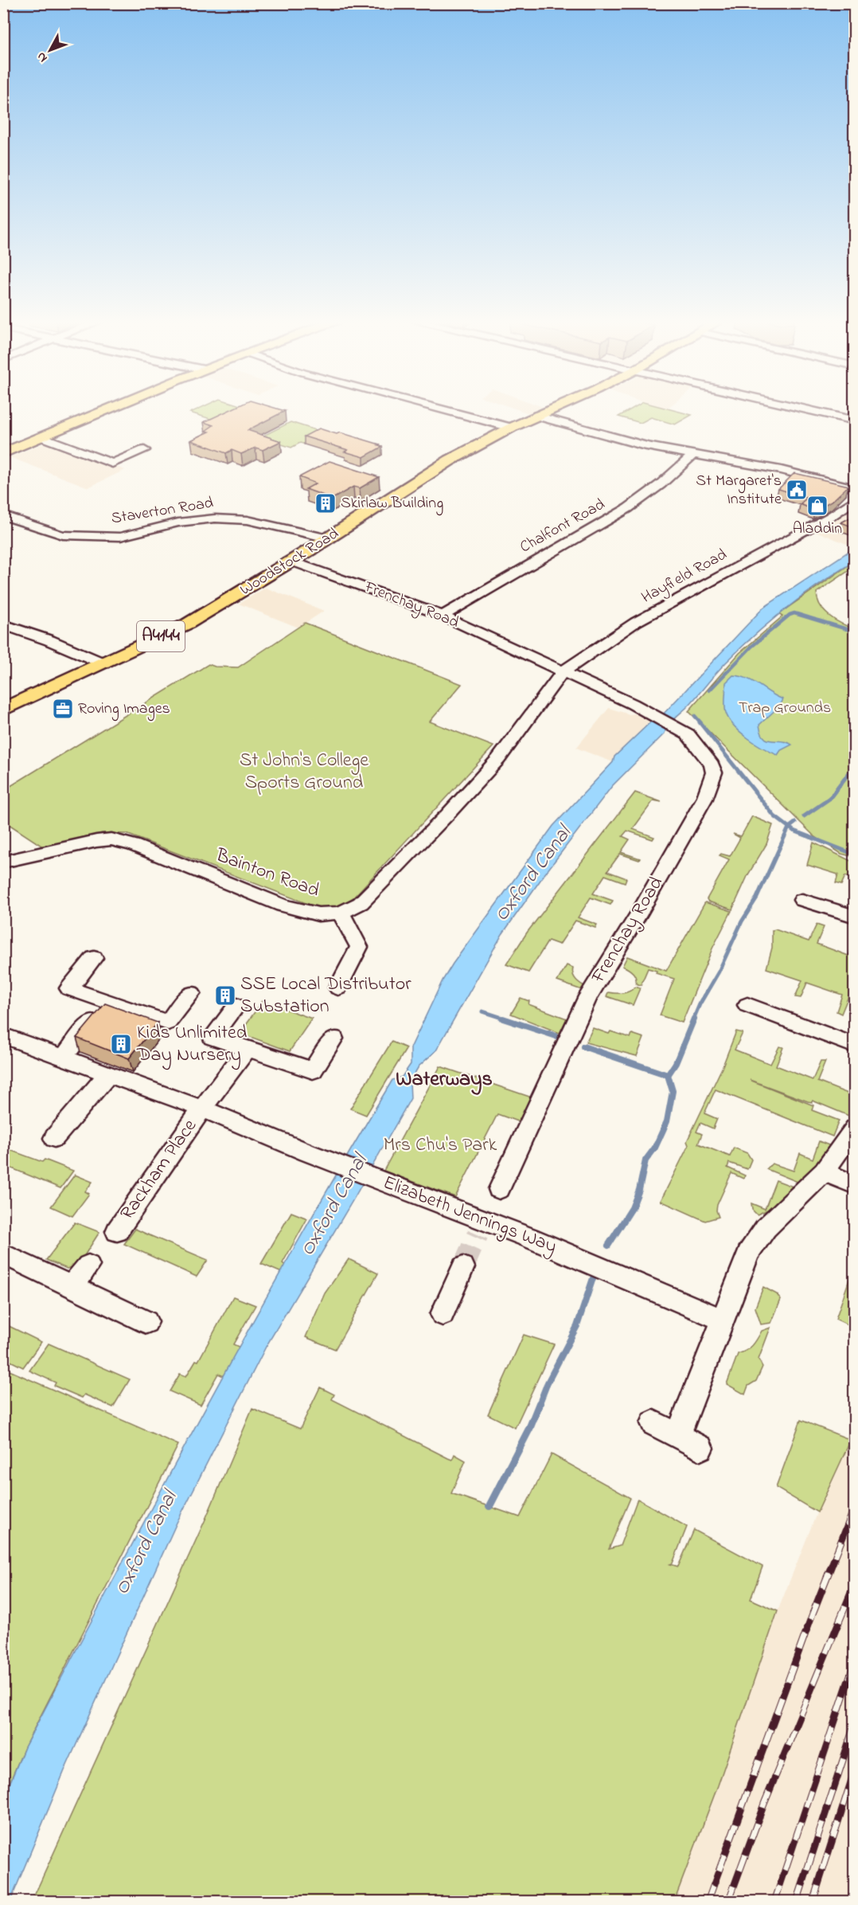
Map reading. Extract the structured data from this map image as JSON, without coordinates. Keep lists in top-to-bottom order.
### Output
{
  "streets": {
    "main road": ["Woodstock Road", "A4144"],
    "street": [
      "Staverton Road",
      "Chalfont Road",
      "Hayfield Road",
      "Frenchay Road",
      "Bainton Road",
      "Rackham Place",
      "Elizabeth Jennings Way"
    ]
  },
  "crossings": [
    ["Staverton Road", "Woodstock Road"],
    ["Chalfont Road", "Frenchay Road"],
    ["Woodstock Road", "Frenchay Road"],
    ["Hayfield Road", "Frenchay Road"],
    ["Hayfield Road", "Bainton Road"],
    ["Frenchay Road", "Bainton Road"],
    ["Rackham Place", "Elizabeth Jennings Way"]
  ],
  "districts": ["Waterways"],
  "water": ["Oxford Canal"],
  "parks": ["Trap Grounds", "St John's College Sports Ground", "Mrs Chu's Park"],
  "places": {
    "public building": ["St Margaret's Institute"],
    "building": ["Skirlaw Building", "SSE Local Distributor Substation", "Kids Unlimited Day Nursery"],
    "shop": ["Aladdin"],
    "office": ["Roving Images"]
  },
  "north": "bottom left"
}
